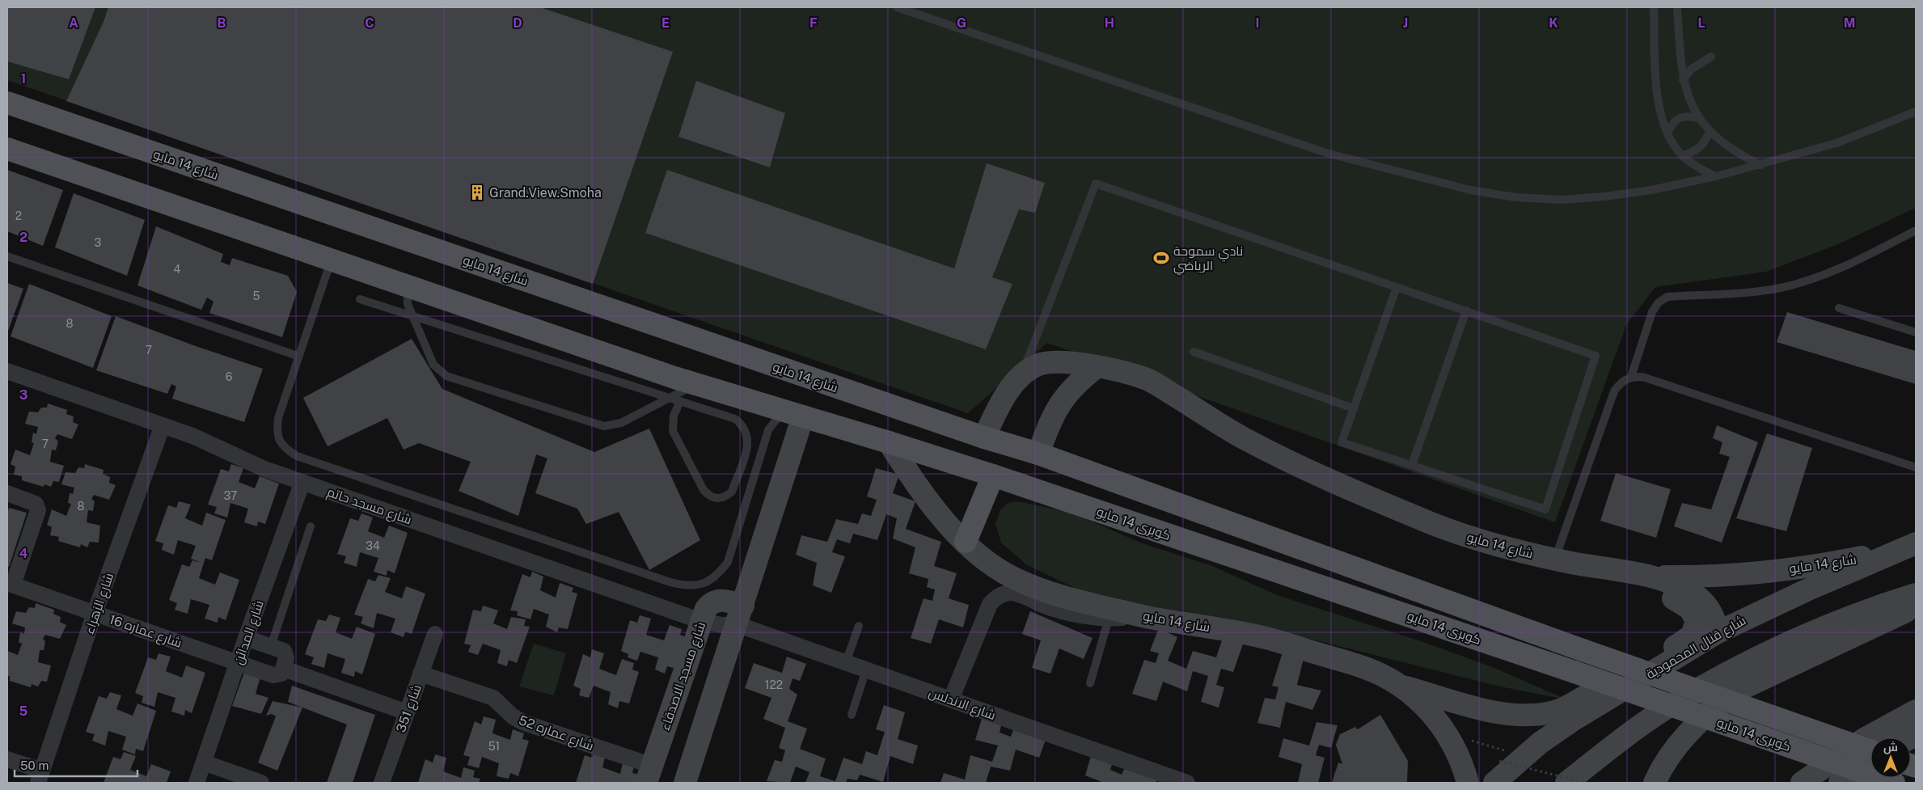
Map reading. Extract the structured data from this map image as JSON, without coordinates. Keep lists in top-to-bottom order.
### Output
{
  "streets": {
    "main road": [
      "شارع 14 مايو",
      "كوبرى 14 مايو",
      "شارع قنال المحمودية",
      "شارع مسجد الاصدقاء"
    ],
    "street": [
      "شارع مسجد حاتم",
      "شارع الزهراء",
      "شارع عماره 16",
      "شارع المدائن",
      "شارع الاندلس",
      "شارع 351",
      "شارع عماره 52"
    ]
  },
  "crossings": [
    ["شارع 14 مايو", "كوبرى 14 مايو"],
    ["شارع 14 مايو", "شارع قنال المحمودية"],
    ["شارع مسجد حاتم", "شارع الزهراء"],
    ["شارع مسجد حاتم", "شارع المدائن"],
    ["شارع مسجد حاتم", "شارع مسجد الاصدقاء"],
    ["شارع الزهراء", "شارع عماره 16"],
    ["شارع عماره 16", "شارع المدائن"],
    ["شارع مسجد الاصدقاء", "شارع الاندلس"],
    ["شارع مسجد الاصدقاء", "شارع عماره 52"],
    ["شارع 351", "شارع عماره 52"]
  ],
  "places": {
    "building": ["Grand.View.Smoha"],
    "sports": ["نادي سموحة الرياضي"]
  },
  "house_numbers": [
    "2",
    "3",
    "4",
    "5",
    "8",
    "7",
    "6",
    "7",
    "37",
    "8",
    "34",
    "122",
    "51"
  ],
  "scale_bar": "50 m",
  "north": "top",
  "grid": {
    "columns": [
      "A",
      "B",
      "C",
      "D",
      "E",
      "F",
      "G",
      "H",
      "I",
      "J",
      "K",
      "L",
      "M"
    ],
    "rows": [
      "1",
      "2",
      "3",
      "4",
      "5"
    ]
  }
}
